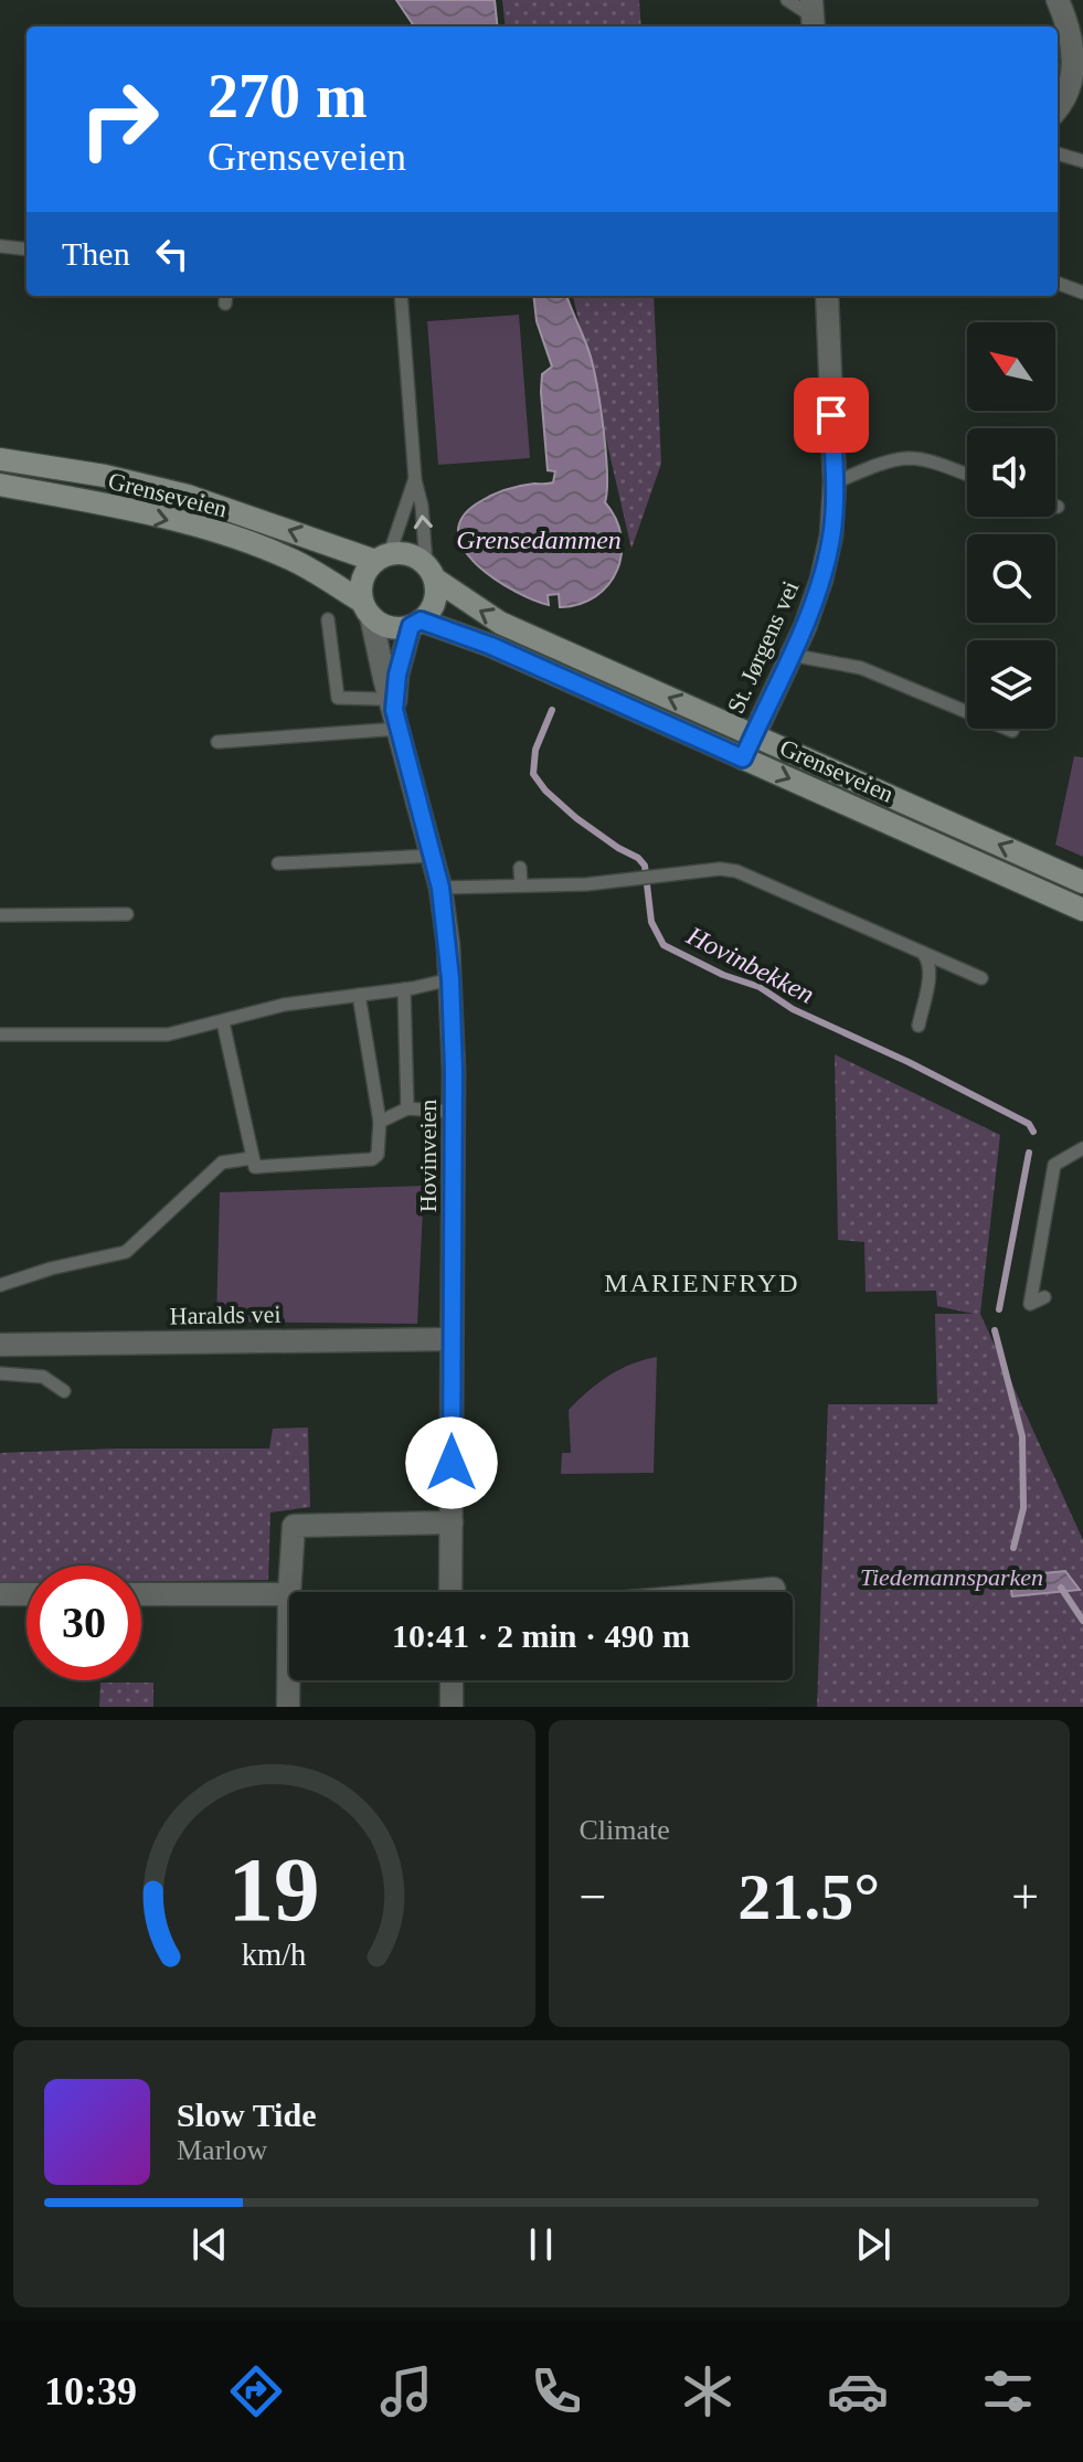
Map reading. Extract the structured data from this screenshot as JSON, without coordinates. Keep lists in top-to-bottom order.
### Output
{
  "streets": {
    "main road": ["Grenseveien"],
    "street": ["St. Jørgens vei", "Hovinveien", "Haralds vei"]
  },
  "crossings": [
    ["Grenseveien", "St. Jørgens vei"],
    ["Grenseveien", "Hovinveien"],
    ["Hovinveien", "Haralds vei"]
  ],
  "districts": ["MARIENFRYD"],
  "water": ["Grensedammen", "Hovinbekken"],
  "parks": ["Tiedemannsparken"],
  "north": "top left",
  "page": {
    "turn": ["270 m", "Grenseveien"],
    "then": "Then",
    "limit": "30",
    "trip": "10:41 · 2 min · 490 m",
    "tile": "Climate",
    "heat": ["−", "21.5°", "+"],
    "song": ["Slow Tide", "Marlow"],
    "tabs": "10:39",
    "gauge": ["19", "km/h"]
  }
}
